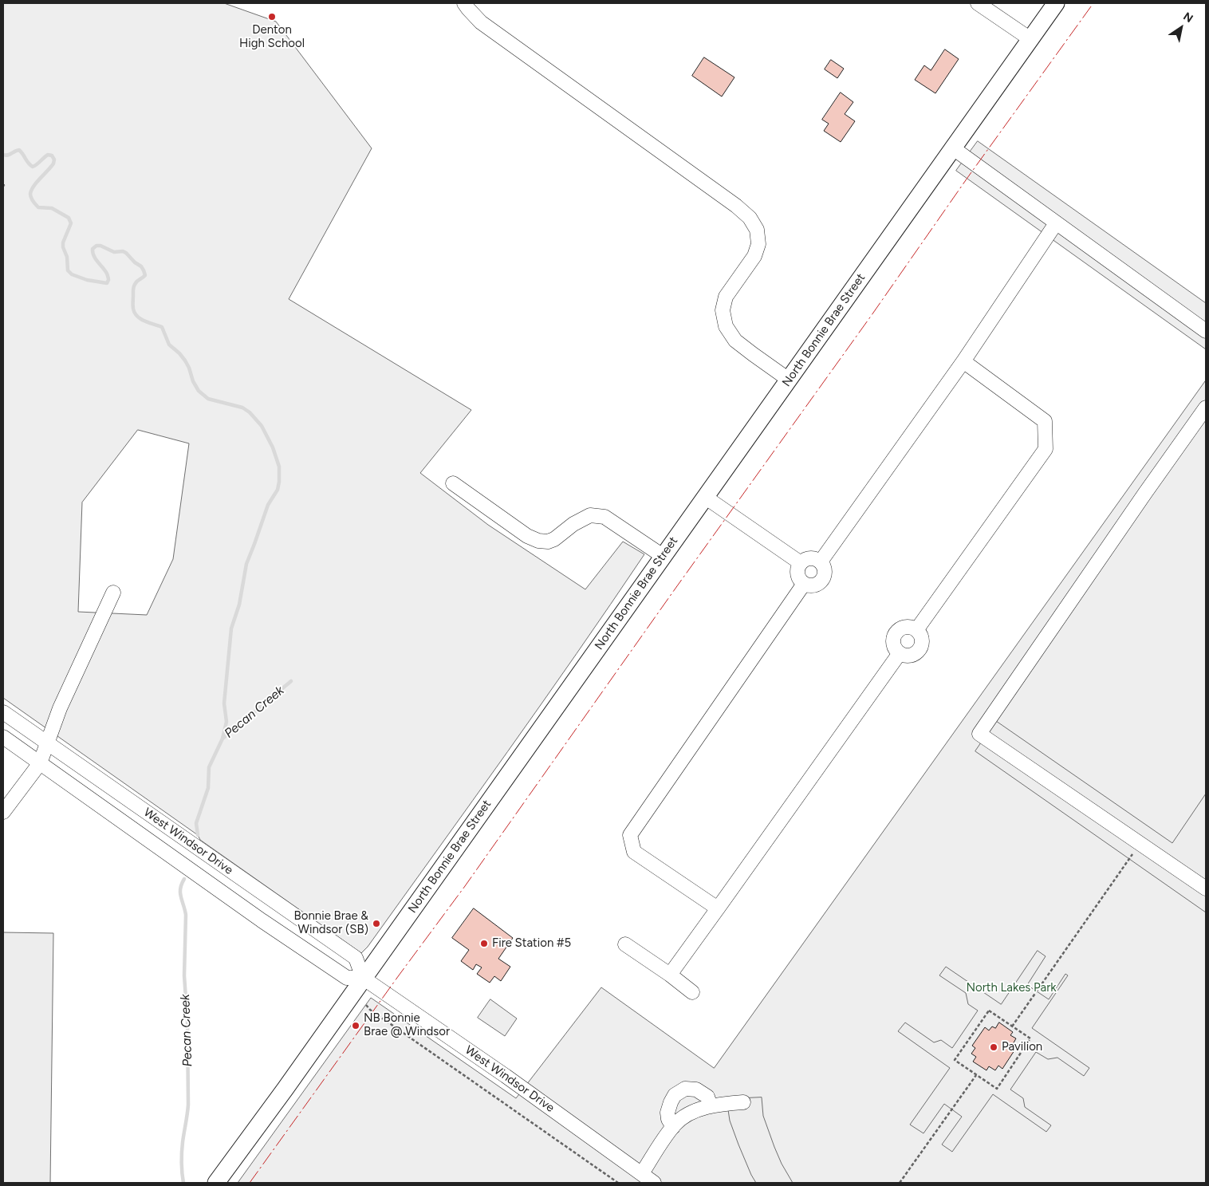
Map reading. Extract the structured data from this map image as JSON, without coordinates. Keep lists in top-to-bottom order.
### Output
{
  "streets": {
    "main road": ["North Bonnie Brae Street"],
    "street": ["West Windsor Drive"]
  },
  "crossings": [
    ["North Bonnie Brae Street", "West Windsor Drive"]
  ],
  "water": ["Pecan Creek"],
  "parks": ["North Lakes Park"],
  "places": [
    "Denton High School",
    "Bonnie Brae & Windsor (SB)",
    "Fire Station #5",
    "NB Bonnie Brae @ Windsor",
    "Pavilion"
  ],
  "north": "top right"
}
